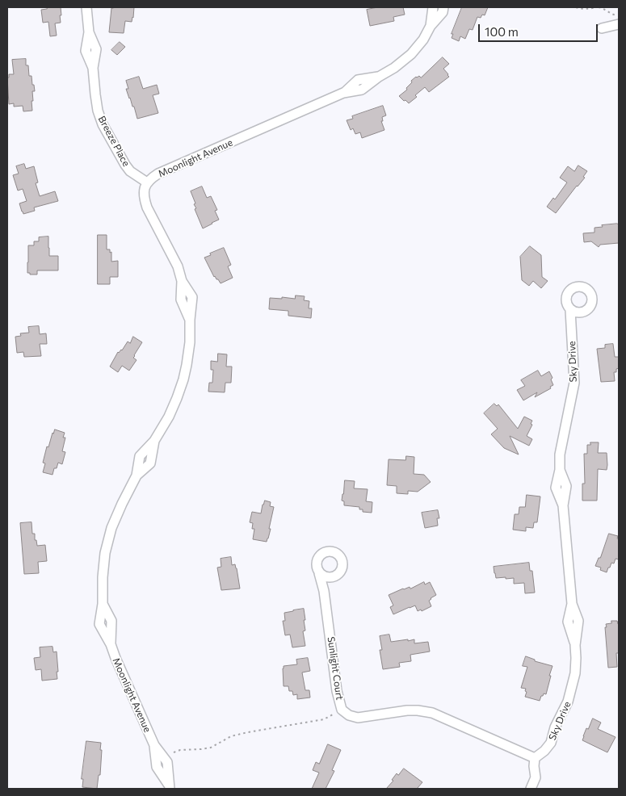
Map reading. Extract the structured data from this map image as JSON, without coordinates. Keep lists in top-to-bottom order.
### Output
{
  "streets": {
    "street": [
      "Breeze Place",
      "Moonlight Avenue",
      "Sky Drive",
      "Sunlight Court"
    ]
  },
  "crossings": [
    ["Breeze Place", "Moonlight Avenue"],
    ["Sky Drive", "Sunlight Court"]
  ],
  "scale_bar": "100 m"
}
